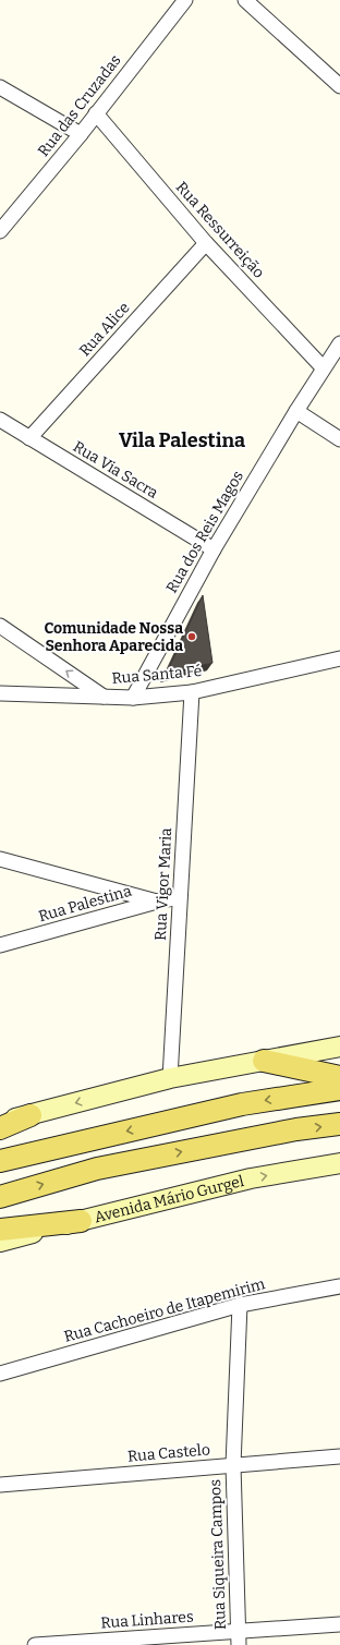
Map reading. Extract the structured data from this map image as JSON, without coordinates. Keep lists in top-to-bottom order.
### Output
{
  "streets": {
    "main road": ["Avenida Mário Gurgel"],
    "street": [
      "Rua das Cruzadas",
      "Rua Ressurreição",
      "Rua Alice",
      "Rua Via Sacra",
      "Rua dos Reis Magos",
      "Rua Santa Fé",
      "Rua Vigor Maria",
      "Rua Palestina",
      "Rua Cachoeiro de Itapemirim",
      "Rua Castelo",
      "Rua Siqueira Campos",
      "Rua Linhares"
    ]
  },
  "crossings": [
    ["Rua das Cruzadas", "Rua Ressurreição"],
    ["Rua Ressurreição", "Rua Alice"],
    ["Rua Ressurreição", "Rua dos Reis Magos"],
    ["Rua Alice", "Rua Via Sacra"],
    ["Rua Via Sacra", "Rua dos Reis Magos"],
    ["Rua dos Reis Magos", "Rua Santa Fé"],
    ["Rua Santa Fé", "Rua Vigor Maria"],
    ["Rua Vigor Maria", "Rua Palestina"],
    ["Rua Cachoeiro de Itapemirim", "Rua Siqueira Campos"],
    ["Rua Castelo", "Rua Siqueira Campos"],
    ["Rua Siqueira Campos", "Rua Linhares"]
  ],
  "districts": ["Vila Palestina"],
  "places": ["Comunidade Nossa Senhora Aparecida"]
}
